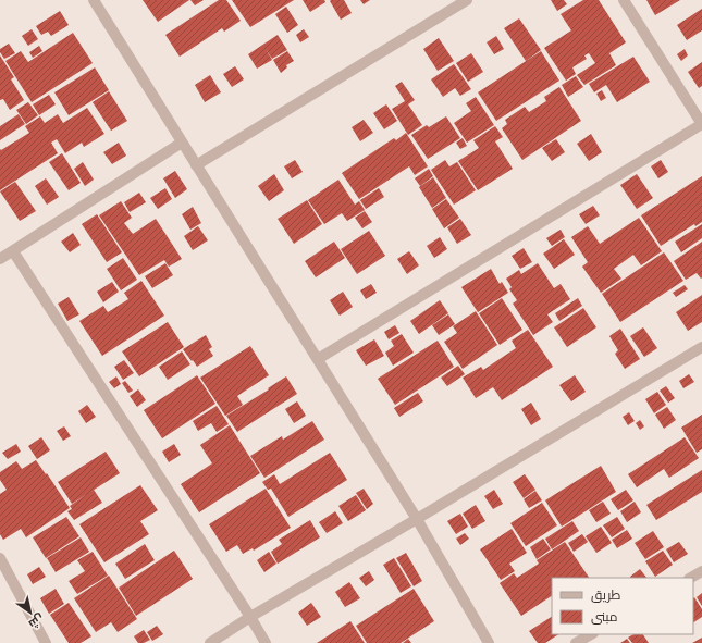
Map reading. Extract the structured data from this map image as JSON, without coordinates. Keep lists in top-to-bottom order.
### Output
{
  "legend": ["طريق", "مبنى"],
  "north": "bottom right"
}
